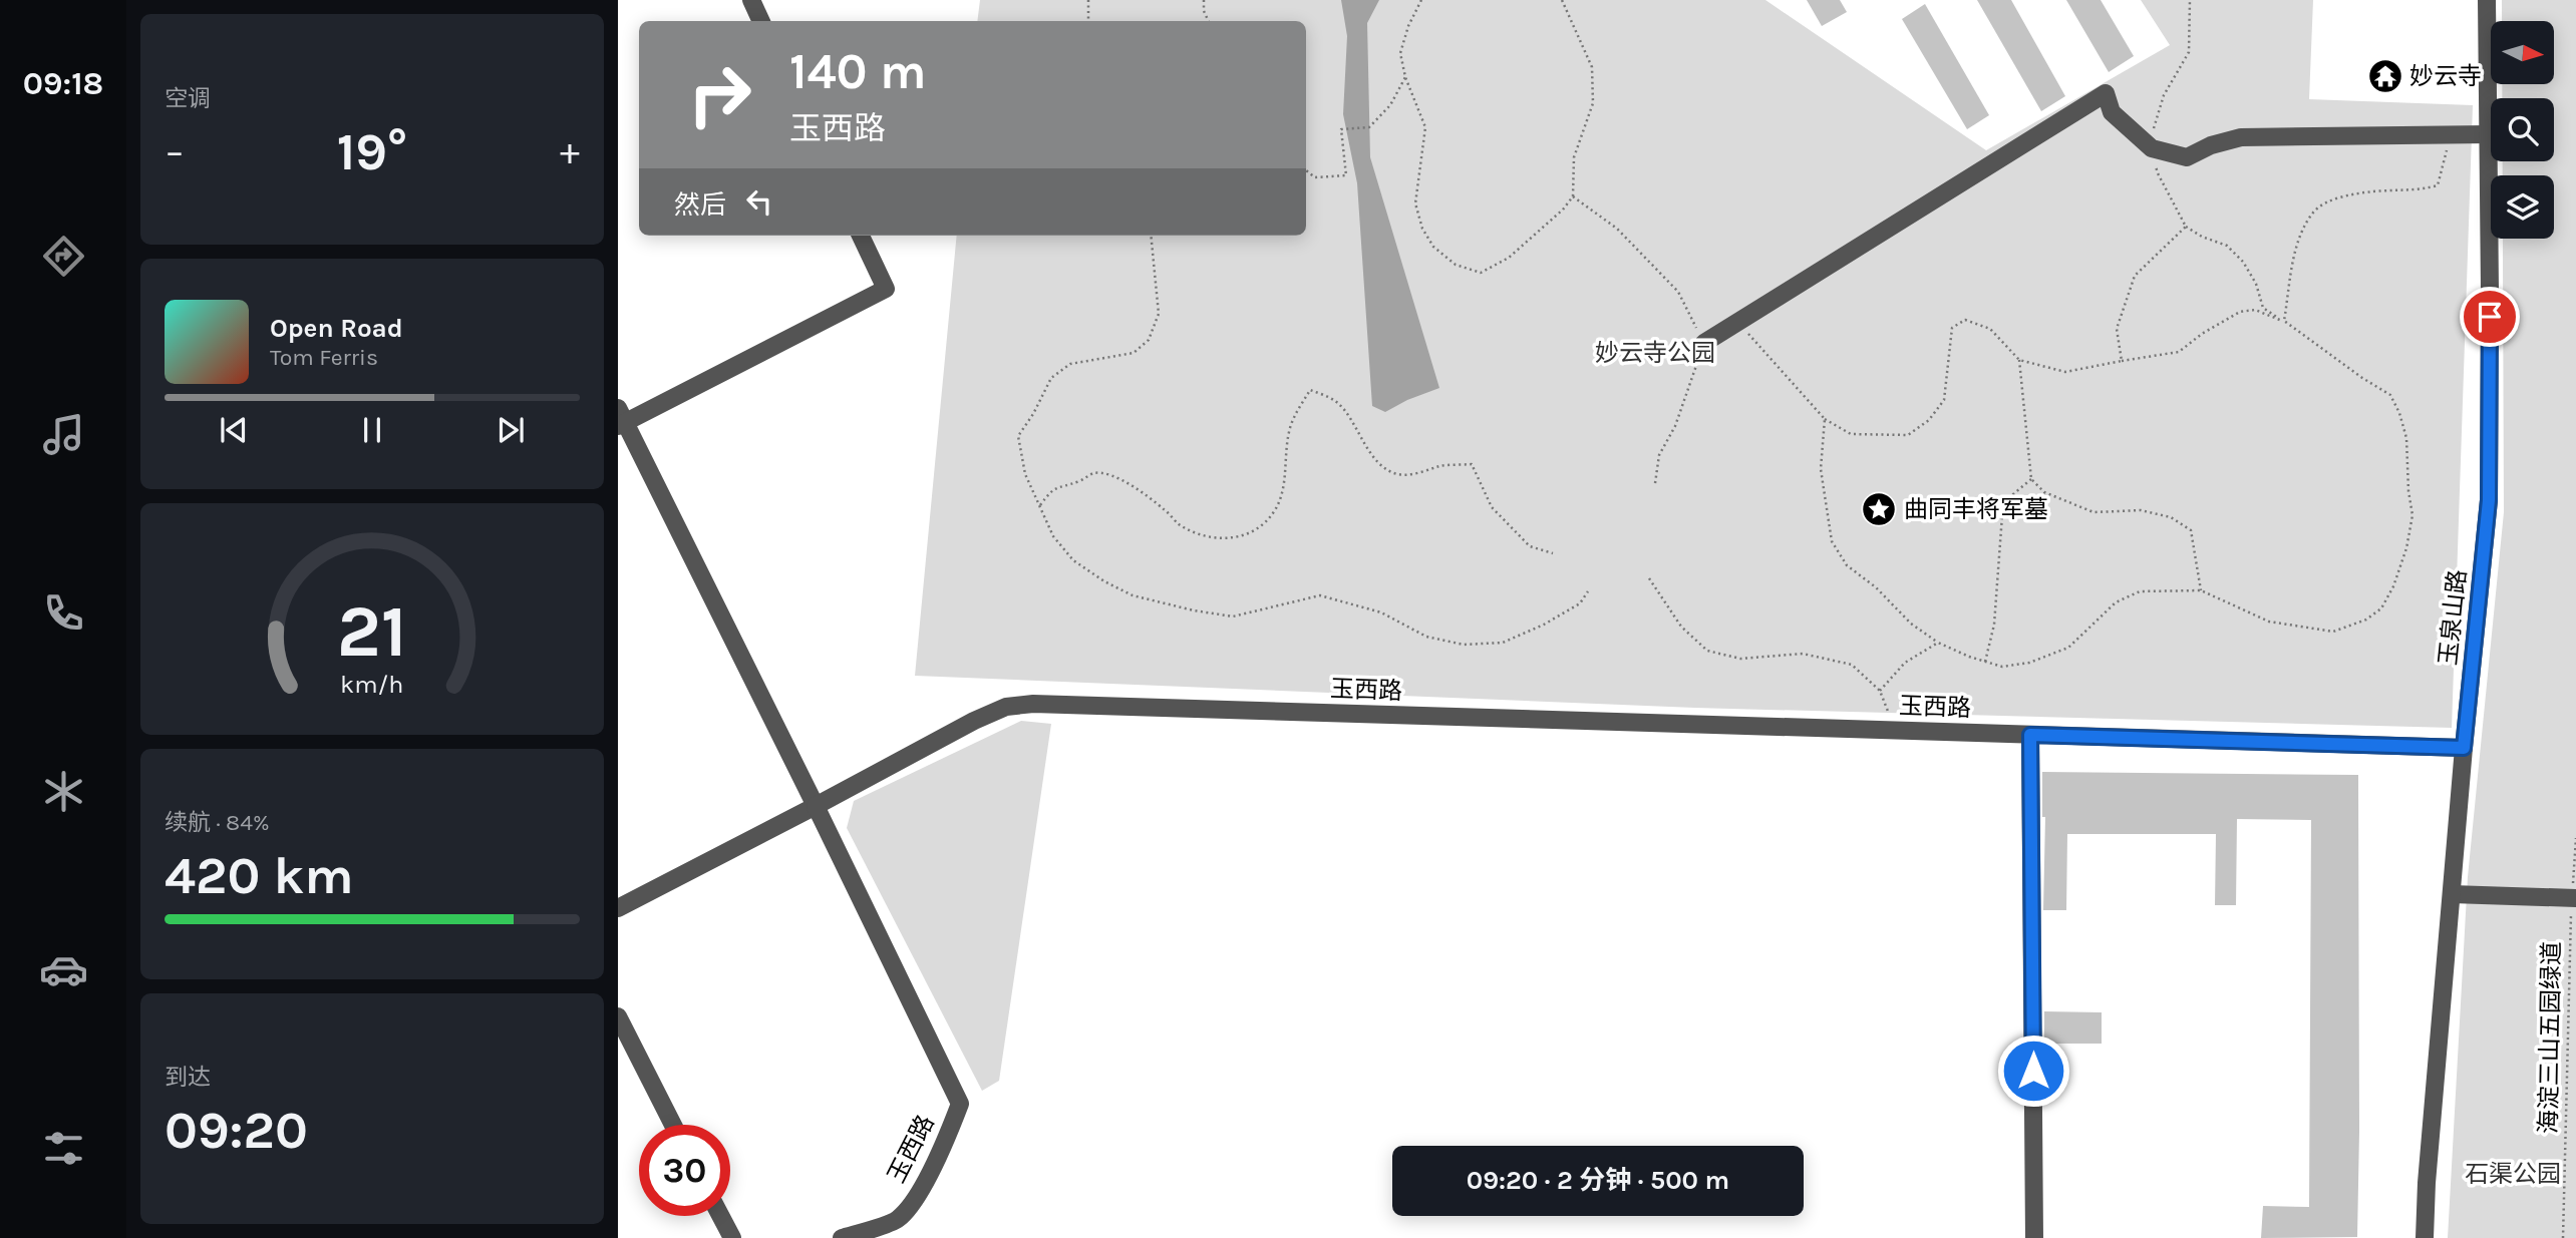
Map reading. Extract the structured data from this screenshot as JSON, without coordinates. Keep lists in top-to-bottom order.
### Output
{
  "streets": {
    "street": ["玉泉山路", "玉西路"],
    "path": ["海淀三山五园绿道"]
  },
  "crossings": [
    ["玉泉山路", "玉西路"]
  ],
  "parks": ["妙云寺公园", "石渠公园"],
  "places": {
    "temple": ["妙云寺"],
    "place": ["曲同丰将军墓"]
  },
  "north": "right",
  "page": {
    "tabs": "09:18",
    "tile": [
      "空调",
      ["续航 · 84%", "420 km"],
      ["到达", "09:20"]
    ],
    "turn": ["140 m", "玉西路"],
    "heat": ["−", "19°", "+"],
    "then": "然后",
    "song": ["Open Road", "Tom Ferris"],
    "limit": "30",
    "trip": "09:20 · 2 分钟 · 500 m",
    "gauge": ["21", "km/h"]
  }
}
